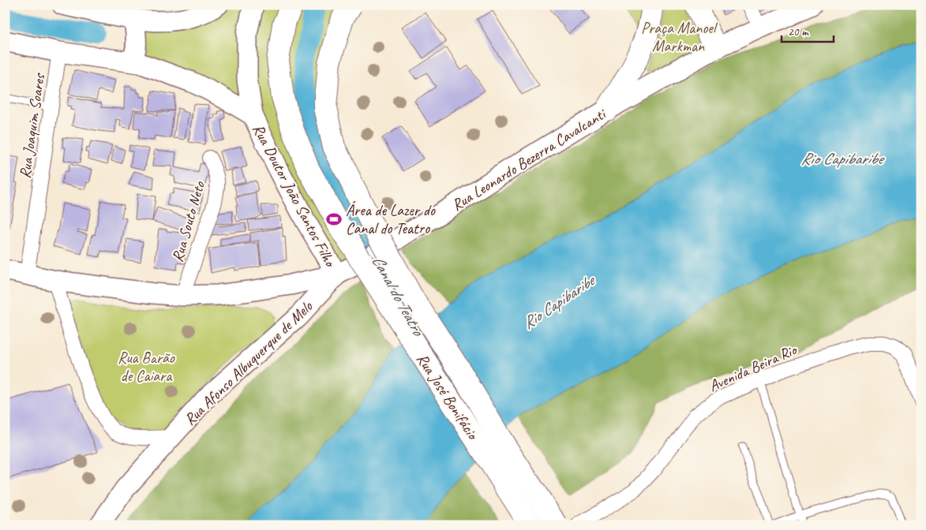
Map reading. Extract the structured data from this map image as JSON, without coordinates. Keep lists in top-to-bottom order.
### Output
{
  "streets": {
    "main road": ["Rua José Bonifácio"],
    "street": [
      "Rua Joaquim Soares",
      "Rua Leonardo Bezerra Cavalcanti",
      "Rua Doutor João Santos Filho",
      "Rua Souto Neto",
      "Rua Afonso Albuquerque de Melo",
      "Avenida Beira Rio"
    ]
  },
  "crossings": [
    ["Rua Joaquim Soares", "Rua Leonardo Bezerra Cavalcanti"],
    ["Rua Joaquim Soares", "Rua Doutor João Santos Filho"],
    ["Rua Leonardo Bezerra Cavalcanti", "Rua Doutor João Santos Filho"],
    ["Rua Leonardo Bezerra Cavalcanti", "Rua Souto Neto"],
    ["Rua Leonardo Bezerra Cavalcanti", "Rua Afonso Albuquerque de Melo"],
    ["Rua Doutor João Santos Filho", "Rua Afonso Albuquerque de Melo"]
  ],
  "water": ["Rio Capibaribe", "Canal do Teatro"],
  "parks": ["Praça Manoel Markman", "Rua Barão de Caiara"],
  "places": {
    "sports": ["Área de Lazer do Canal do Teatro"]
  },
  "scale_bar": "20 m"
}
